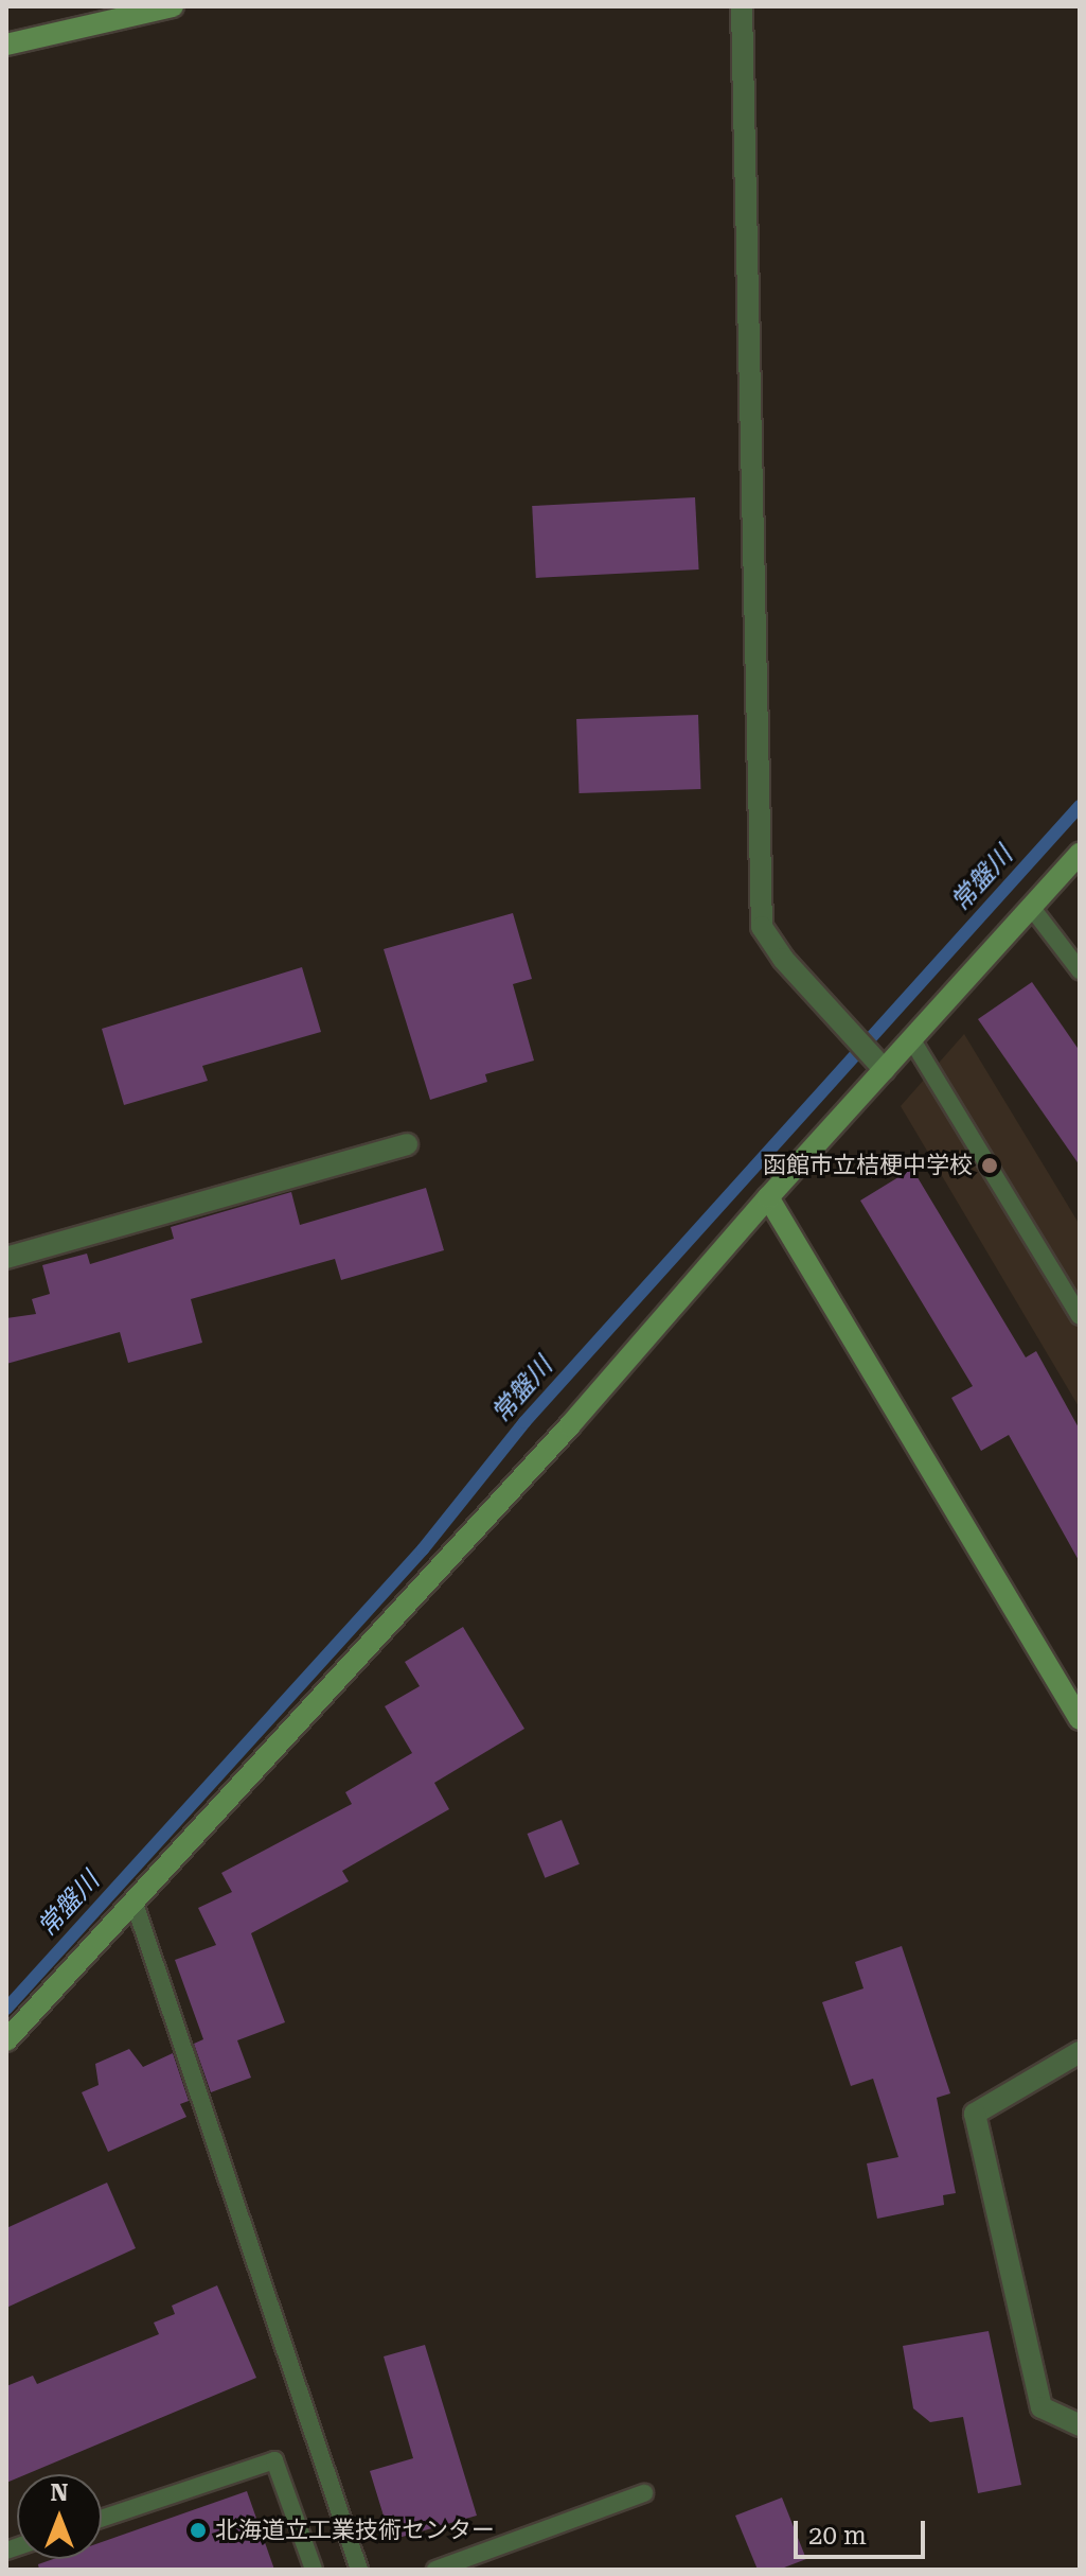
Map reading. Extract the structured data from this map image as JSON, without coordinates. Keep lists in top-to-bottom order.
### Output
{
  "water": ["常盤川"],
  "places": ["函館市立桔梗中学校", "北海道立工業技術センター"],
  "scale_bar": "20 m",
  "north": "top"
}
